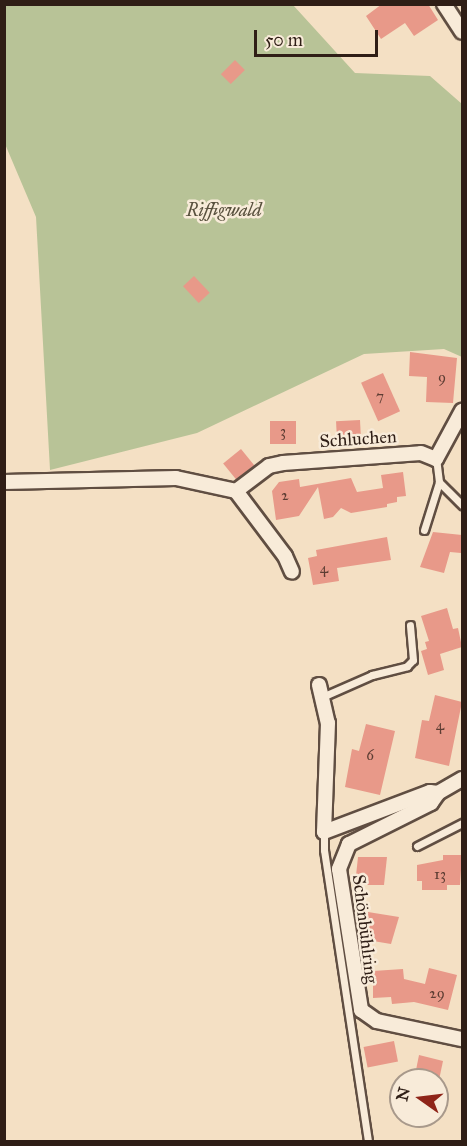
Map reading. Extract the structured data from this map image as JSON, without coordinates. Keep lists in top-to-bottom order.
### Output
{
  "streets": {
    "street": ["Schluchen", "Schönbühlring"]
  },
  "parks": ["Riffigwald"],
  "house_numbers": [
    "9",
    "7",
    "3",
    "2",
    "4",
    "4",
    "6",
    "13",
    "29"
  ],
  "scale_bar": "50 m",
  "north": "left"
}
